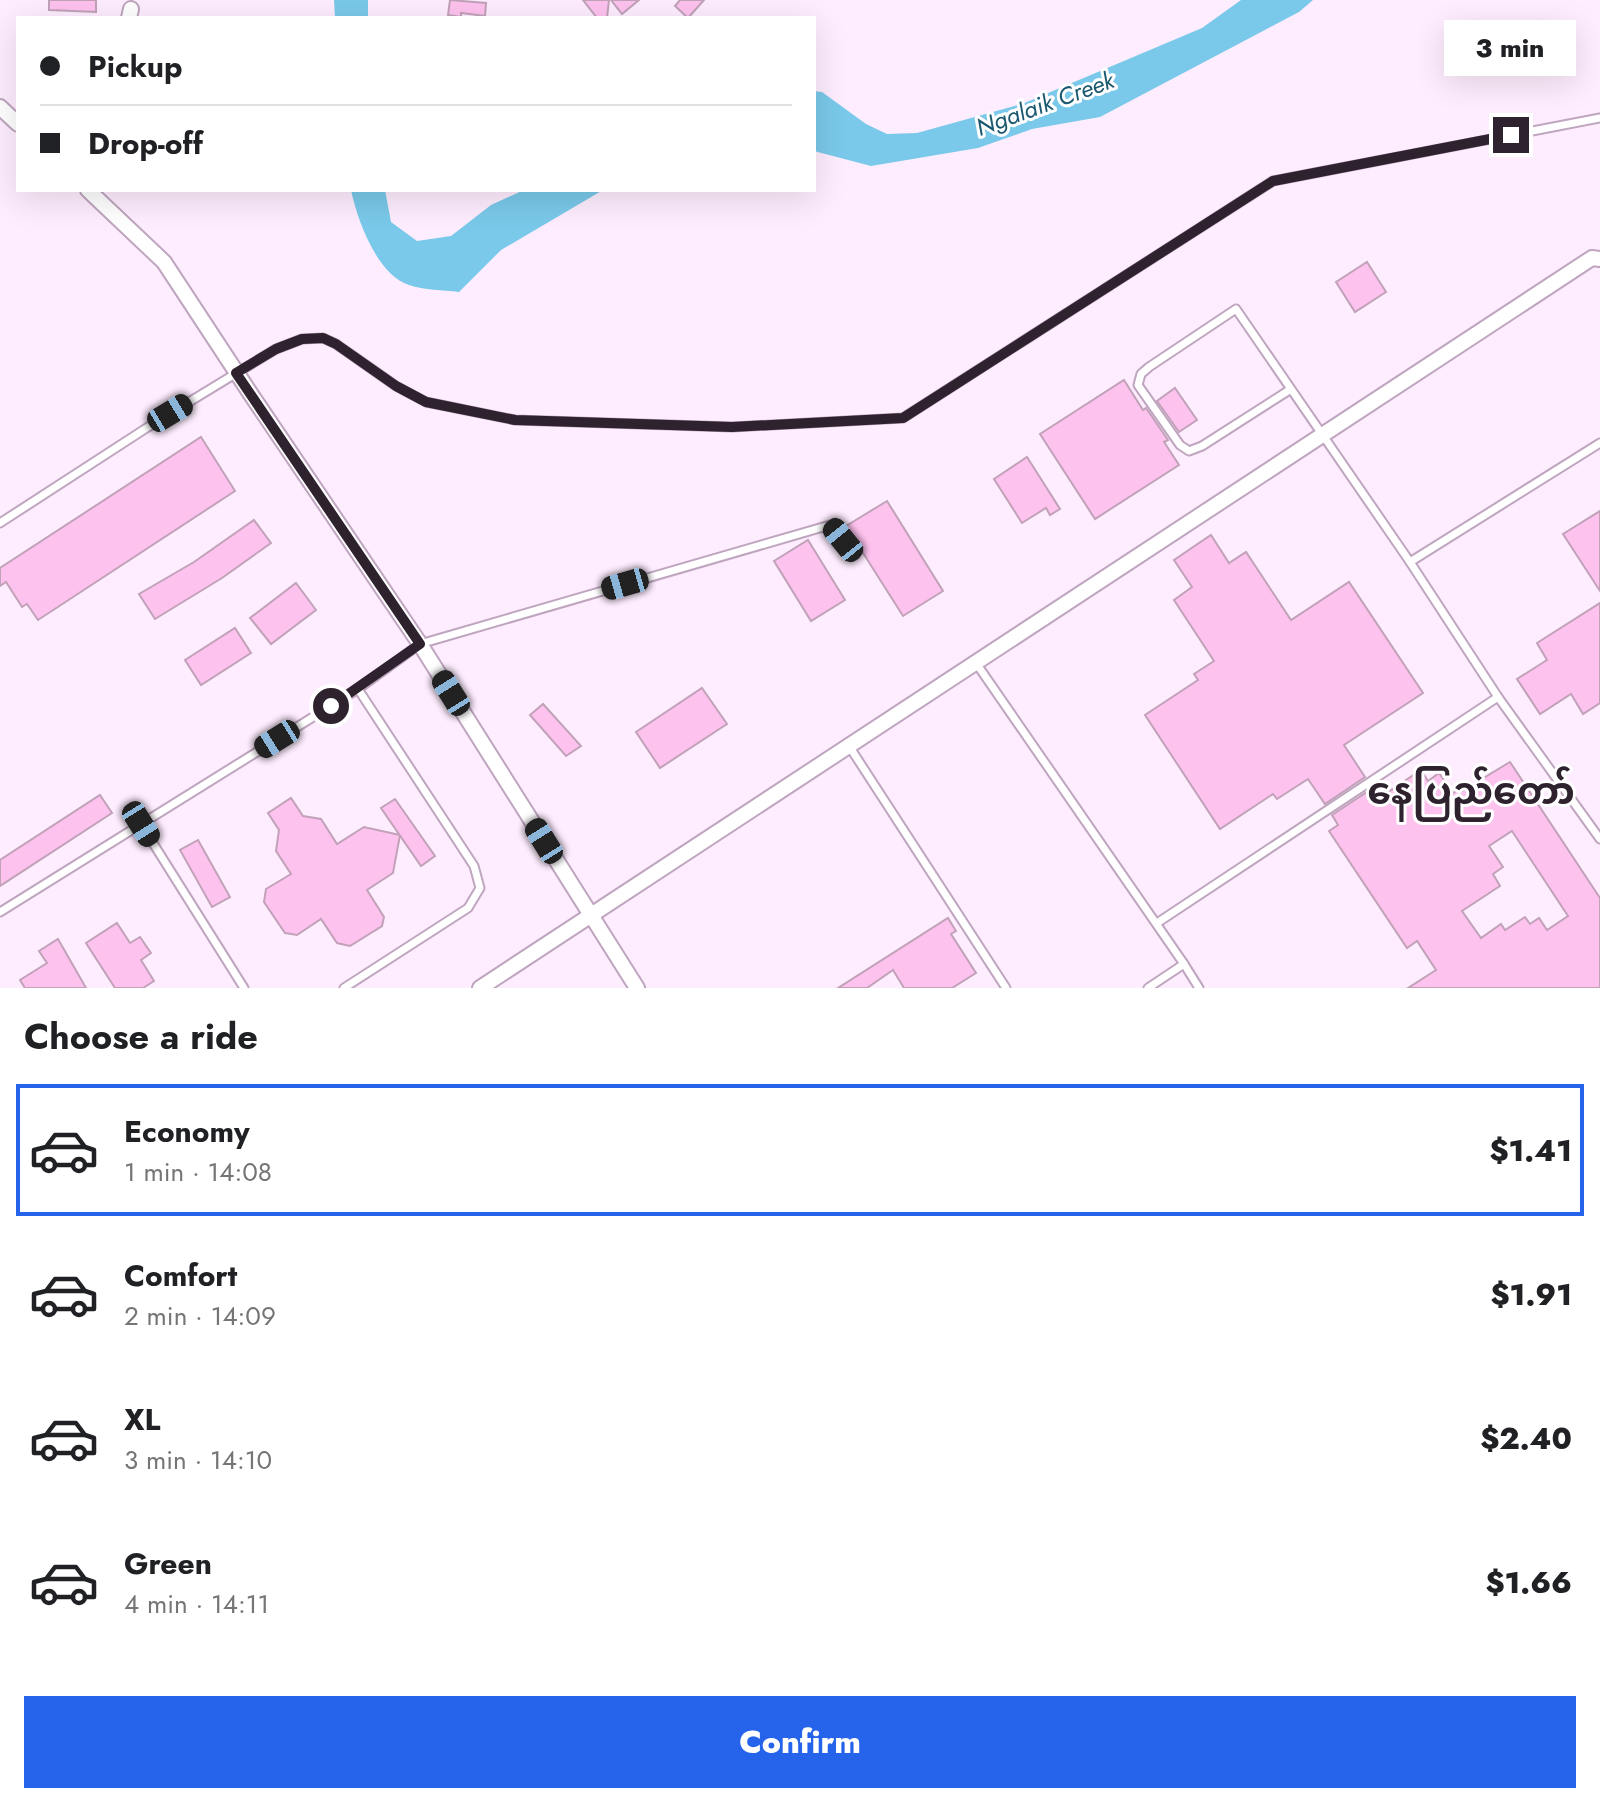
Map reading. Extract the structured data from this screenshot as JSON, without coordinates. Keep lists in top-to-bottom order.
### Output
{
  "districts": ["နေပြည်တော်"],
  "water": ["Ngalaik Creek"],
  "page": {
    "banner": ["Pickup", "Drop-off"],
    "bubble": "3 min",
    "heading": "Choose a ride",
    "list": [
      {
        "name": "Economy",
        "note": "1 min · 14:08",
        "value": "$1.41"
      },
      {
        "name": "Comfort",
        "note": "2 min · 14:09",
        "value": "$1.91"
      },
      {
        "name": "XL",
        "note": "3 min · 14:10",
        "value": "$2.40"
      },
      {
        "name": "Green",
        "note": "4 min · 14:11",
        "value": "$1.66"
      }
    ],
    "buttons": "Confirm"
  }
}
